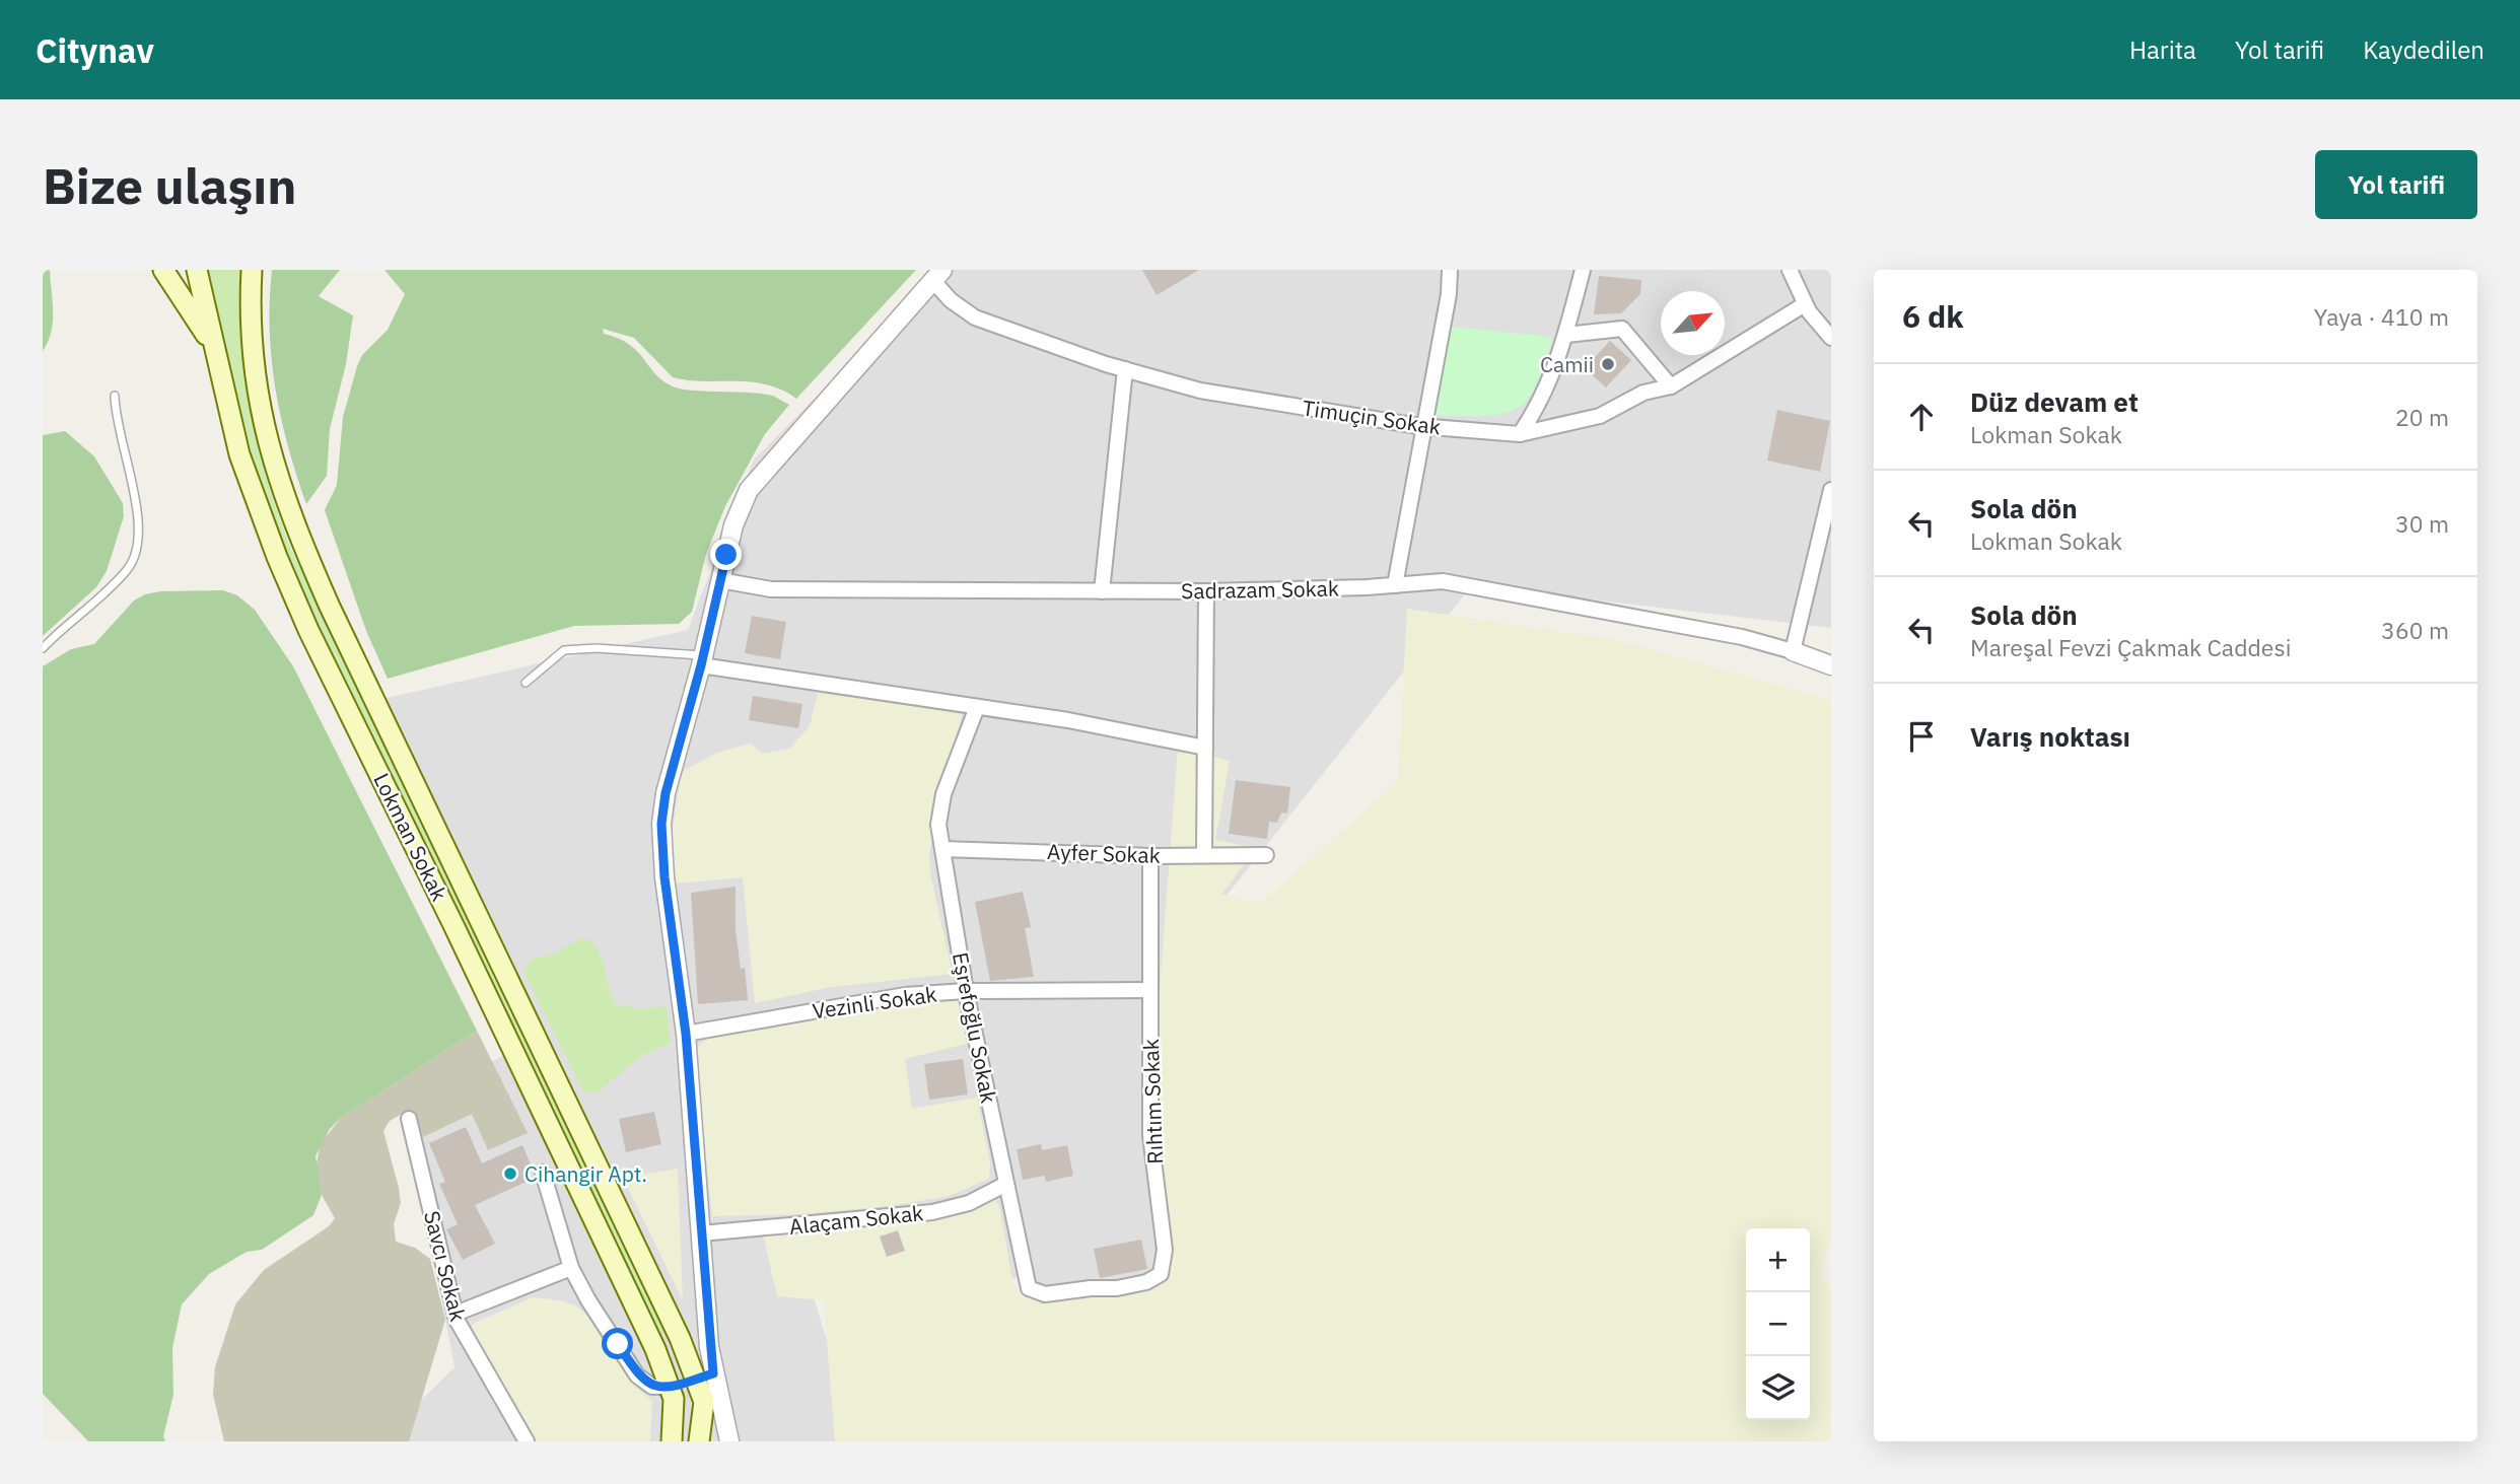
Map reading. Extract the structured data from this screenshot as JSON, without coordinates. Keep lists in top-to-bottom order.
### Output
{
  "streets": {
    "main road": ["Lokman Sokak"],
    "street": [
      "Timuçin Sokak",
      "Sadrazam Sokak",
      "Ayfer Sokak",
      "Vezinli Sokak",
      "Eşrefoğlu Sokak",
      "Rıhtım Sokak",
      "Alaçam Sokak",
      "Savcı Sokak"
    ]
  },
  "crossings": [
    ["Ayfer Sokak", "Eşrefoğlu Sokak"],
    ["Ayfer Sokak", "Rıhtım Sokak"],
    ["Vezinli Sokak", "Eşrefoğlu Sokak"],
    ["Vezinli Sokak", "Rıhtım Sokak"],
    ["Eşrefoğlu Sokak", "Rıhtım Sokak"],
    ["Eşrefoğlu Sokak", "Alaçam Sokak"]
  ],
  "places": ["Camii", "Cihangir Apt."],
  "north": "top right",
  "page": {
    "header": "Citynav",
    "nav": ["Harita", "Yol tarifi", "Kaydedilen"],
    "buttons": "Yol tarifi",
    "title": "Bize ulaşın",
    "heading": ["6 dk", "Yaya · 410 m"],
    "list": [
      ["Düz devam et", "Lokman Sokak", "20 m"],
      ["Sola dön", "Lokman Sokak", "30 m"],
      ["Sola dön", "Mareşal Fevzi Çakmak Caddesi", "360 m"],
      "Varış noktası"
    ],
    "map_buttons": ["+", "−"]
  }
}
